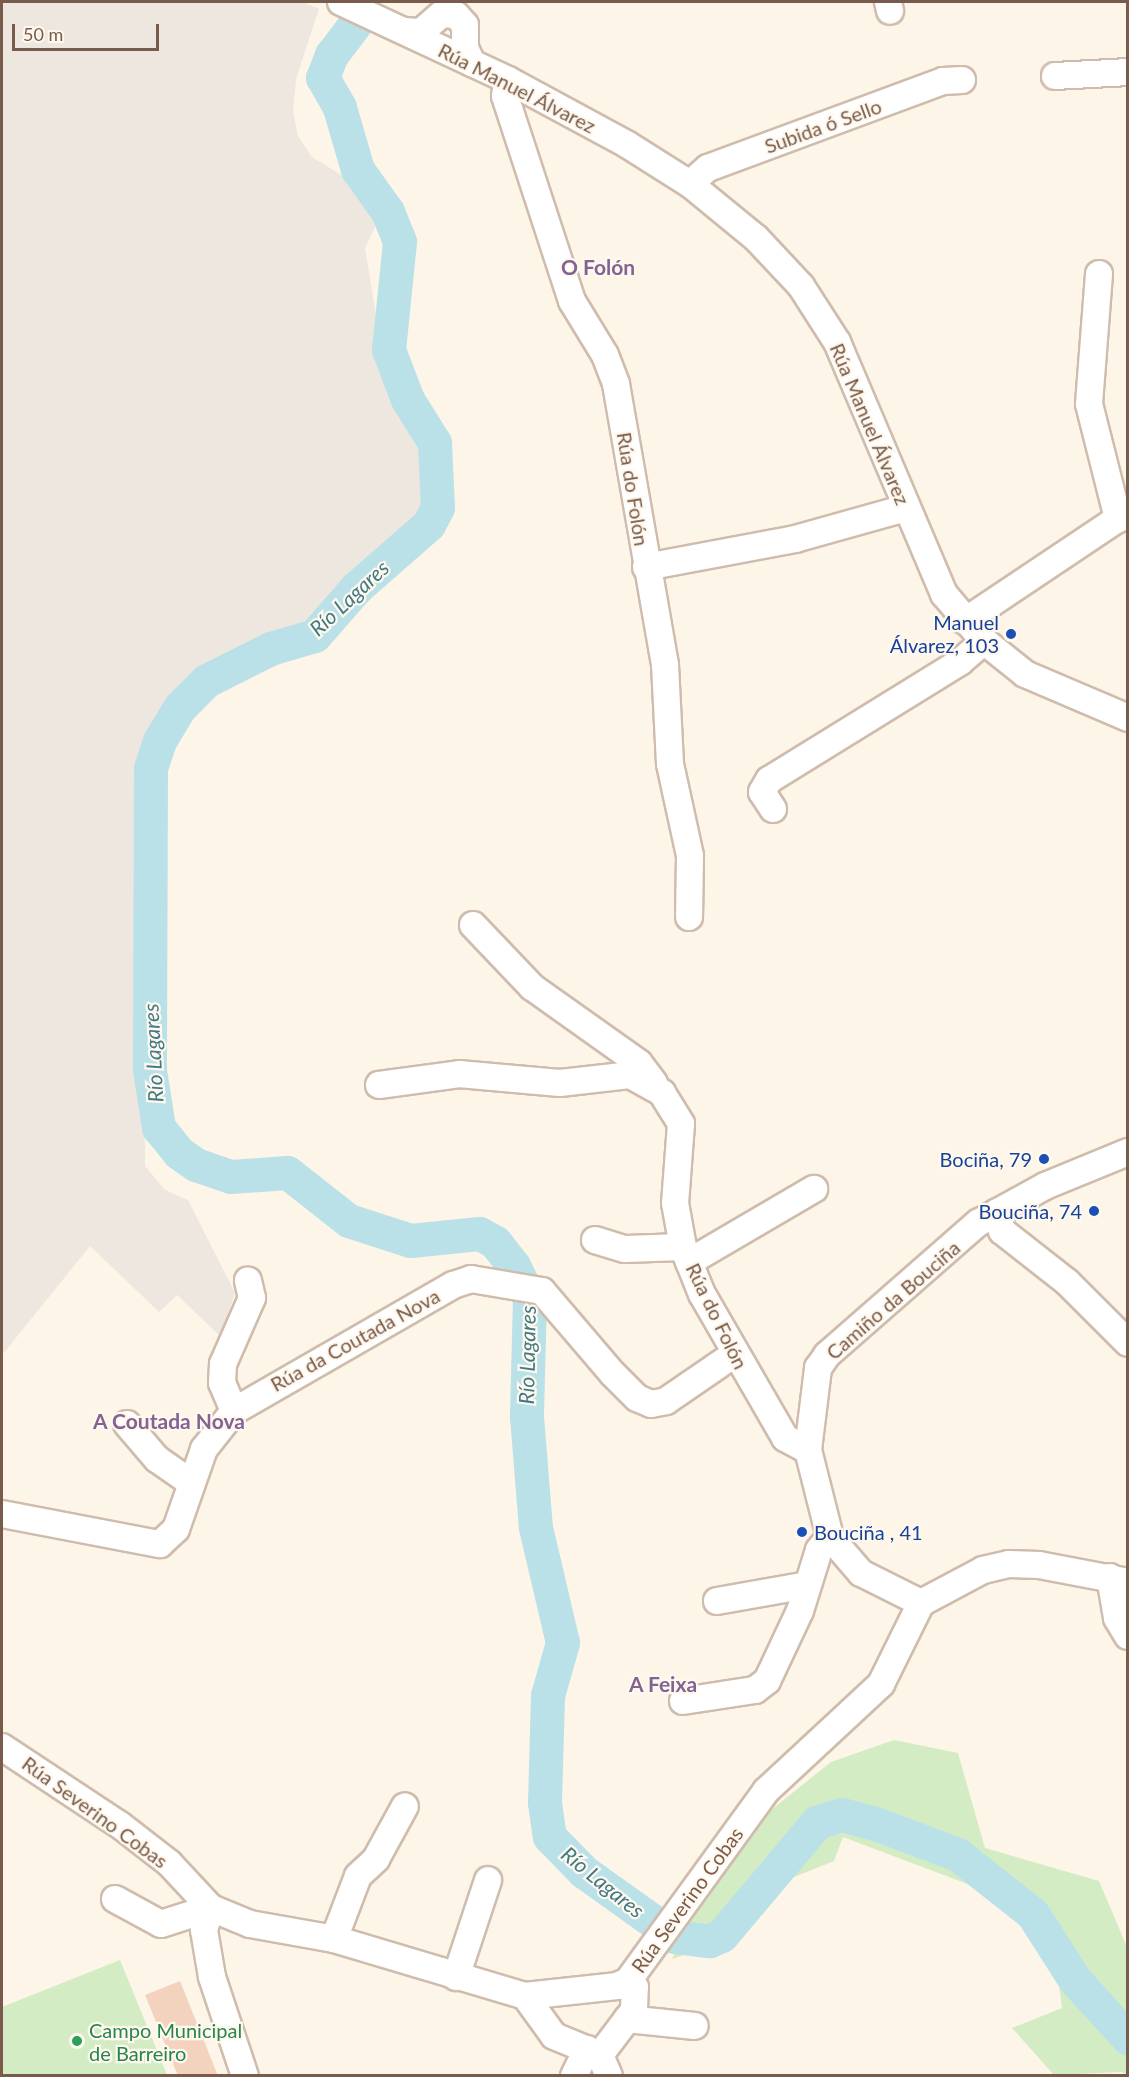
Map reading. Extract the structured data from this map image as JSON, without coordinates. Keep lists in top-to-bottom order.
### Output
{
  "streets": {
    "street": [
      "Rúa Manuel Álvarez",
      "Subida ó Sello",
      "Rúa do Folón",
      "Camiño da Bouciña",
      "Rúa da Coutada Nova",
      "Rúa Severino Cobas"
    ]
  },
  "crossings": [
    ["Rúa Manuel Álvarez", "Subida ó Sello"],
    ["Rúa Manuel Álvarez", "Rúa do Folón"],
    ["Rúa do Folón", "Camiño da Bouciña"],
    ["Rúa do Folón", "Rúa da Coutada Nova"],
    ["Camiño da Bouciña", "Rúa Severino Cobas"]
  ],
  "districts": ["O Folón", "A Coutada Nova", "A Feixa"],
  "water": ["Río Lagares"],
  "places": [
    "Manuel Álvarez, 103",
    "Bociña, 79",
    "Bouciña, 74",
    "Bouciña , 41",
    "Campo Municipal de Barreiro"
  ],
  "scale_bar": "50 m"
}
